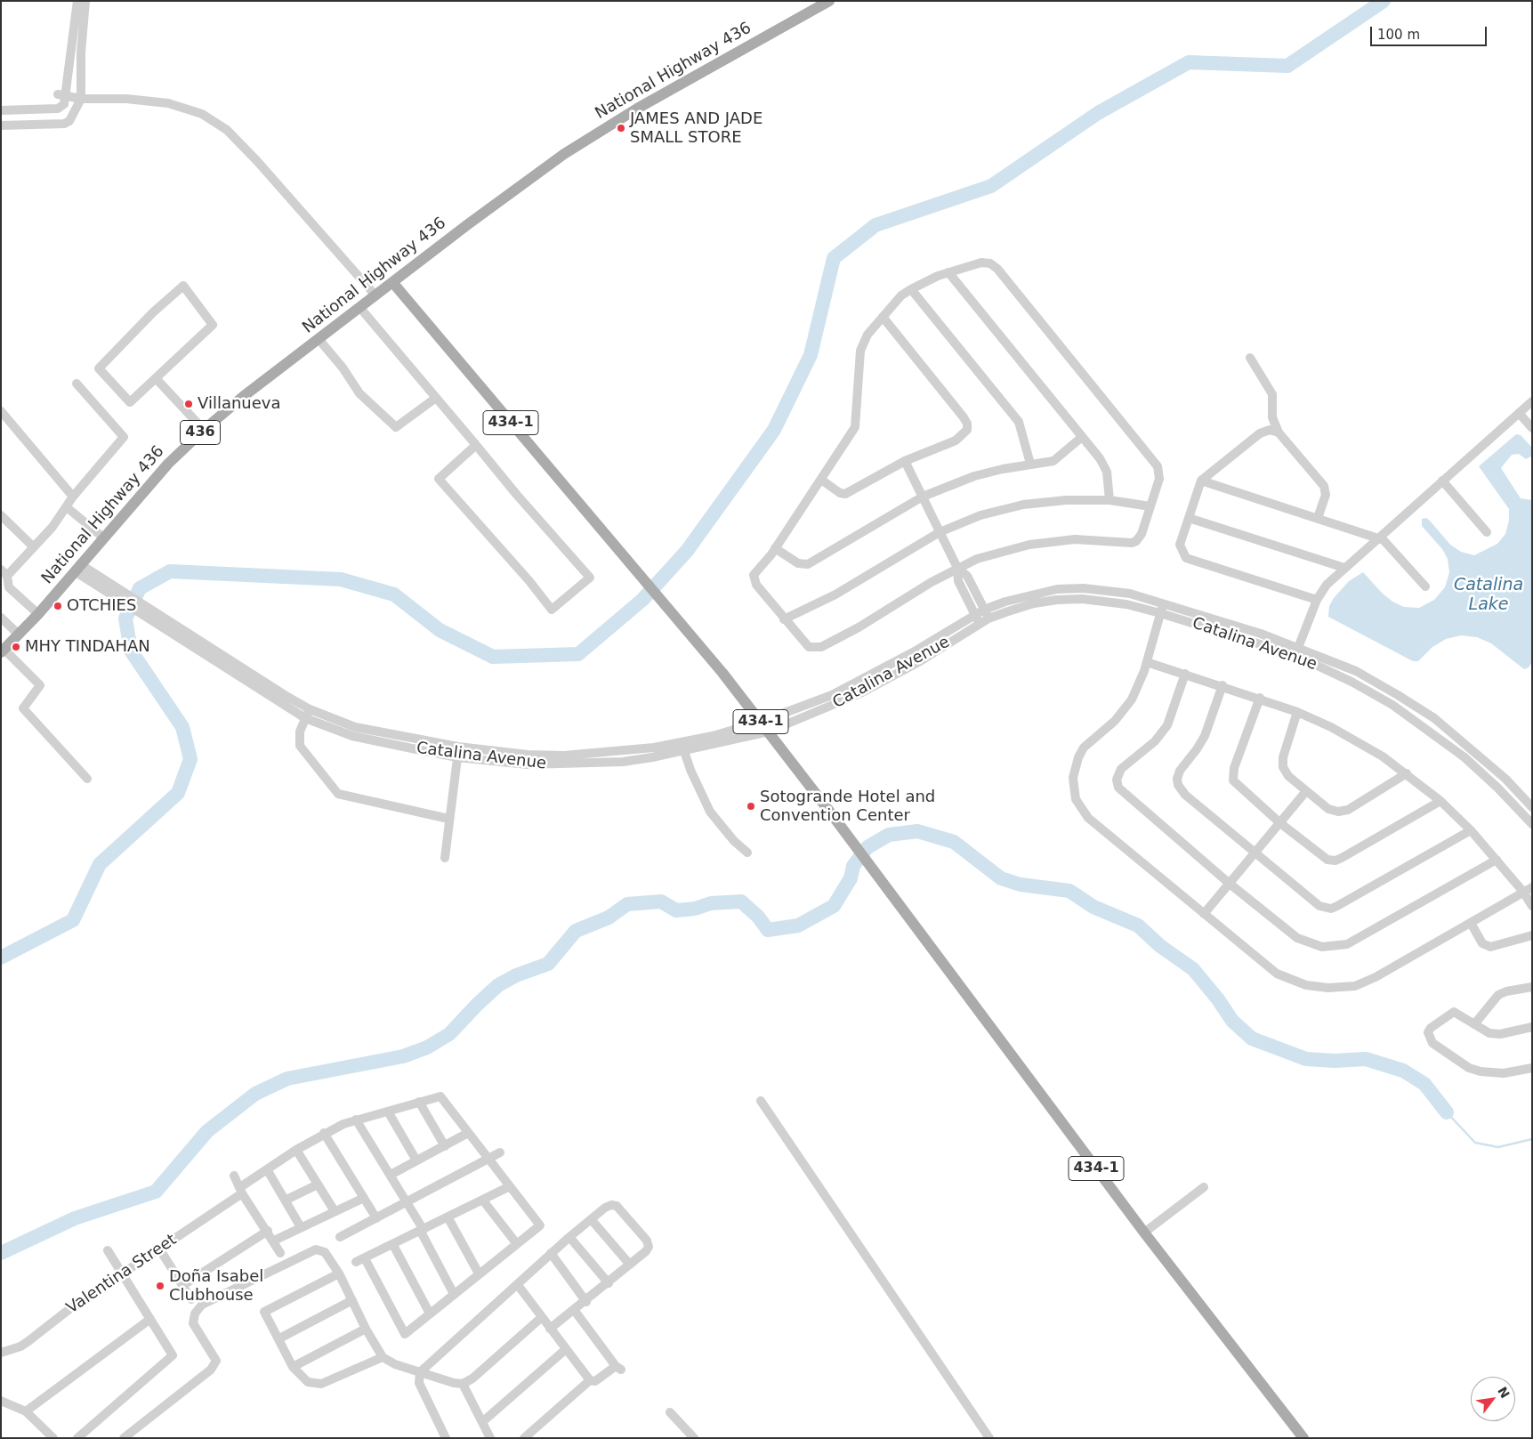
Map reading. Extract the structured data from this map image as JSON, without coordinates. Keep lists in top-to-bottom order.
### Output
{
  "streets": {
    "main road": ["National Highway 436", "434-1", "436"],
    "street": ["Catalina Avenue", "Valentina Street"]
  },
  "crossings": [
    ["National Highway 436", "434-1"],
    ["National Highway 436", "Catalina Avenue"],
    ["434-1", "Catalina Avenue"]
  ],
  "water": ["Catalina Lake"],
  "places": [
    "JAMES AND JADE SMALL STORE",
    "Villanueva",
    "OTCHIES",
    "MHY TINDAHAN",
    "Sotogrande Hotel and Convention Center",
    "Doña Isabel Clubhouse"
  ],
  "scale_bar": "100 m",
  "north": "top right"
}
